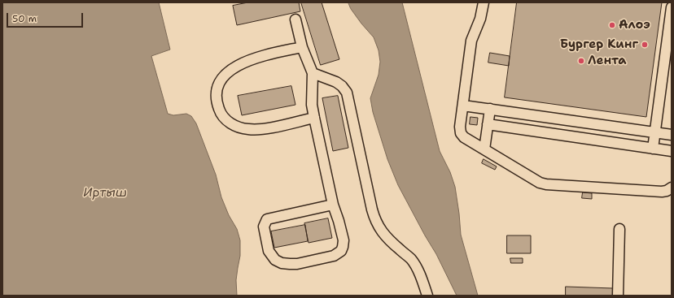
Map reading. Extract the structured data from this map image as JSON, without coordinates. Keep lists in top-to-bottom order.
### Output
{
  "water": ["Иртыш"],
  "places": ["Алоэ", "Бургер Кинг", "Лента"],
  "scale_bar": "50 m"
}
